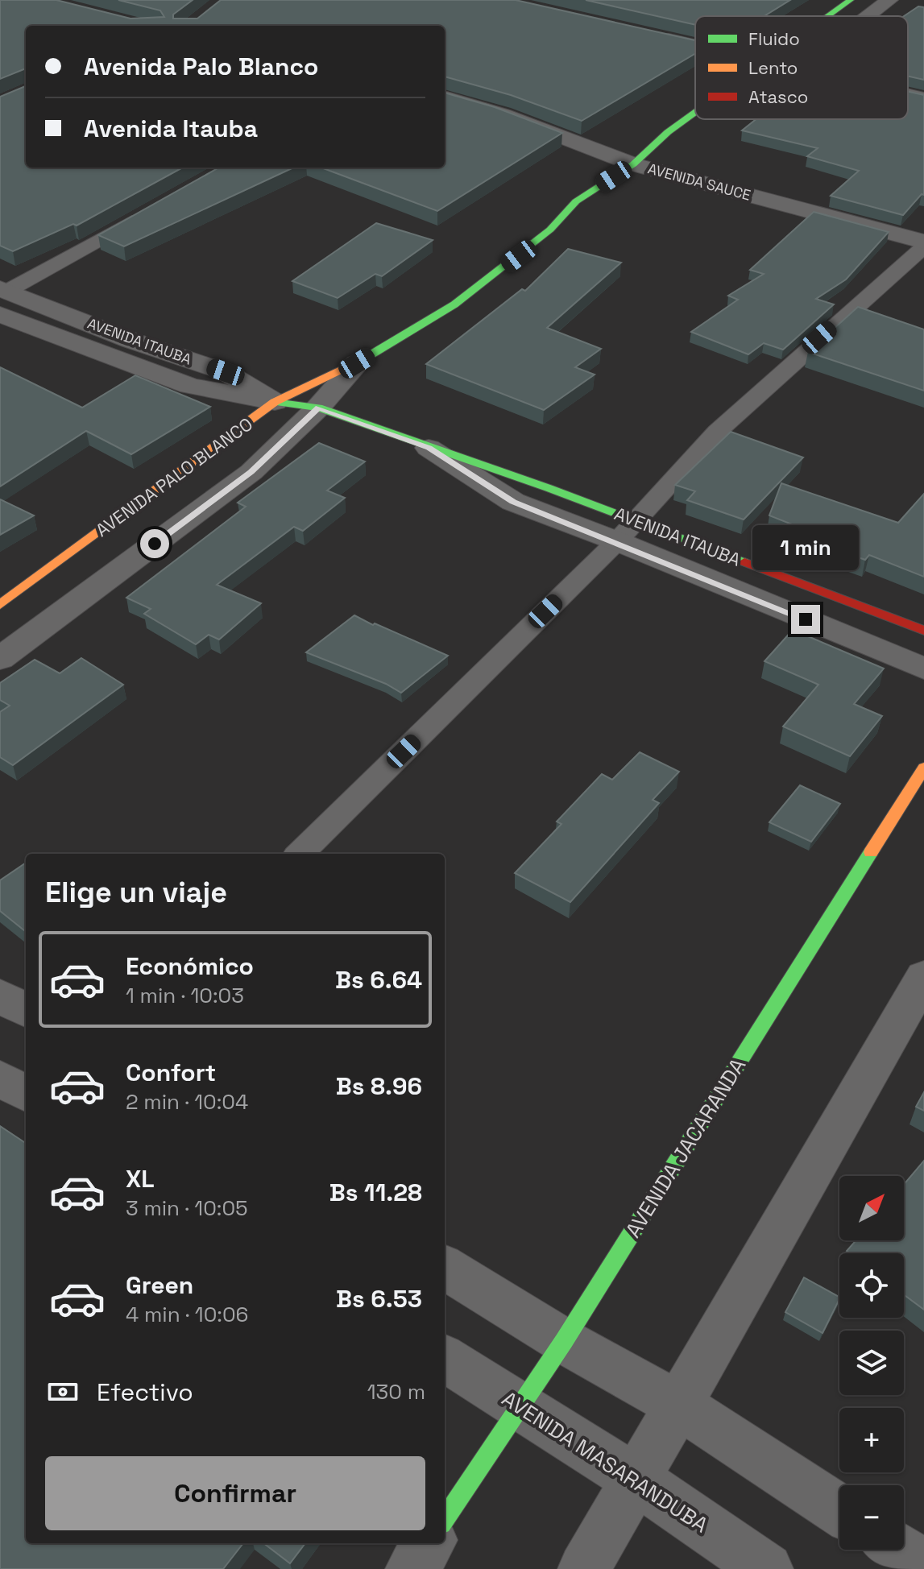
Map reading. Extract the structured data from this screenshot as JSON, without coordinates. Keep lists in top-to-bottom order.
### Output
{
  "streets": {
    "street": [
      "AVENIDA SAUCE",
      "AVENIDA ITAUBA",
      "AVENIDA PALO BLANCO",
      "AVENIDA JACARANDA",
      "AVENIDA MASARANDUBA"
    ]
  },
  "crossings": [
    ["AVENIDA SAUCE", "AVENIDA PALO BLANCO"],
    ["AVENIDA ITAUBA", "AVENIDA PALO BLANCO"],
    ["AVENIDA JACARANDA", "AVENIDA MASARANDUBA"]
  ],
  "legend": ["Fluido", "Lento", "Atasco"],
  "north": "top right",
  "page": {
    "banner": ["Avenida Palo Blanco", "Avenida Itauba"],
    "bubble": "1 min",
    "heading": "Elige un viaje",
    "list": [
      {
        "name": "Económico",
        "note": "1 min · 10:03",
        "value": "Bs 6.64"
      },
      {
        "name": "Confort",
        "note": "2 min · 10:04",
        "value": "Bs 8.96"
      },
      {
        "name": "XL",
        "note": "3 min · 10:05",
        "value": "Bs 11.28"
      },
      {
        "name": "Green",
        "note": "4 min · 10:06",
        "value": "Bs 6.53"
      }
    ],
    "map_buttons": ["+", "−"],
    "pay": ["Efectivo", "130 m"],
    "buttons": "Confirmar"
  }
}
